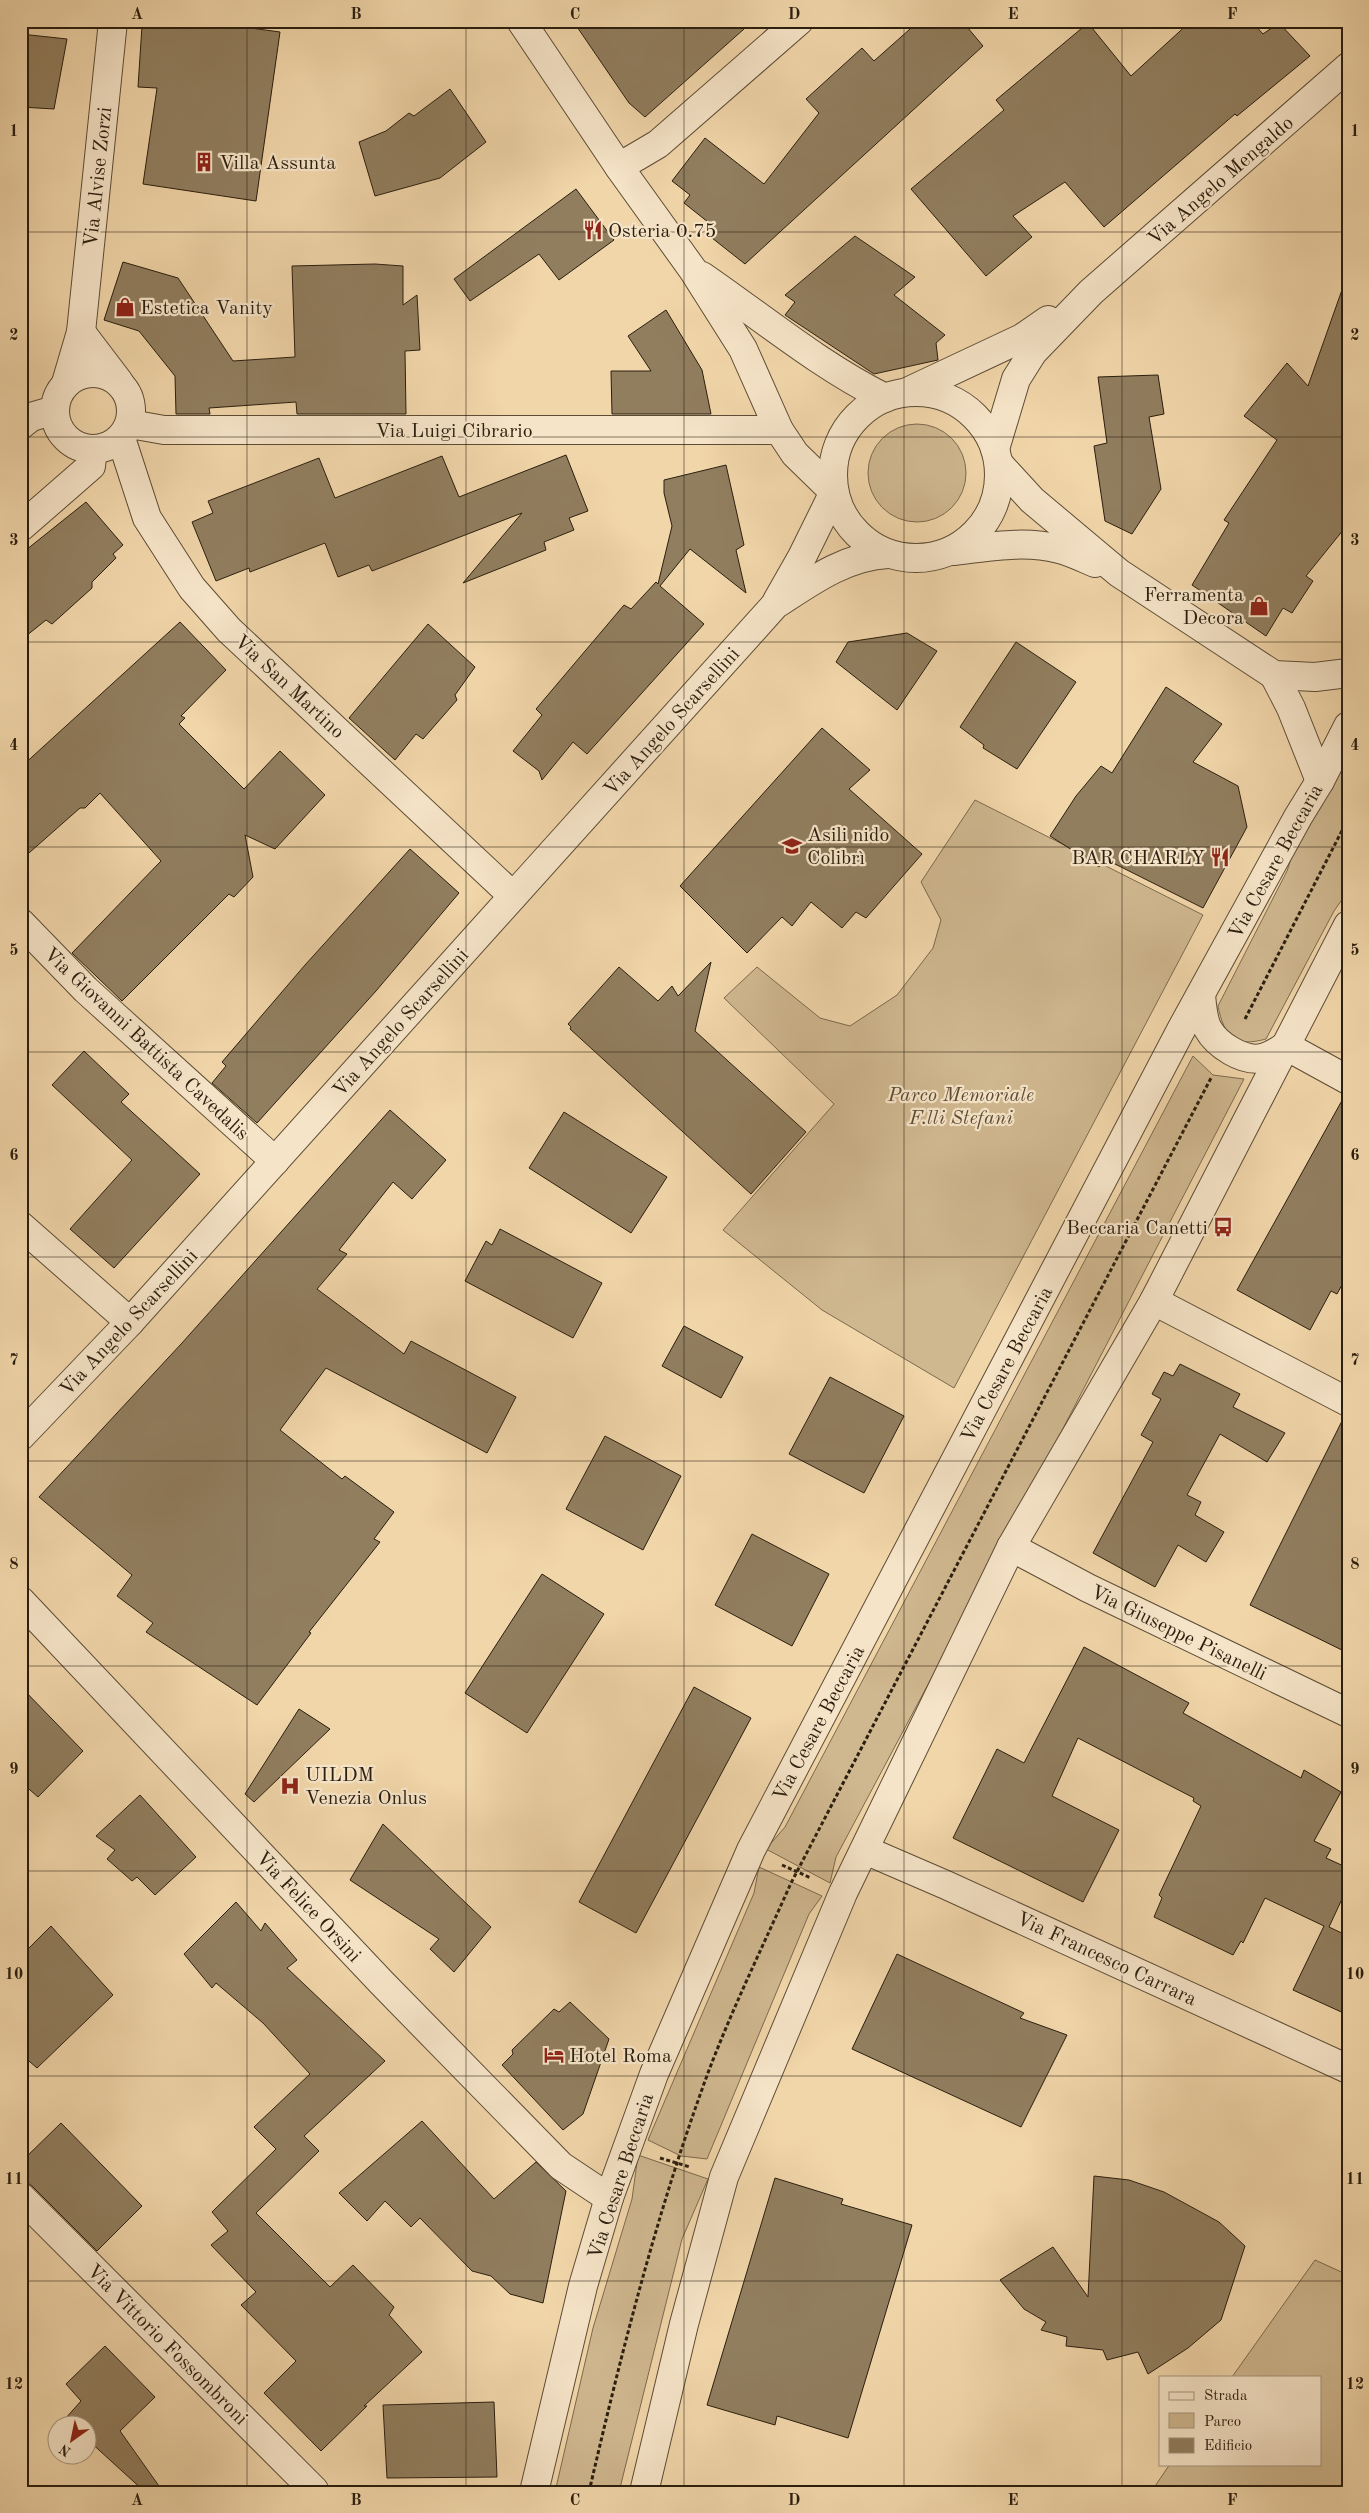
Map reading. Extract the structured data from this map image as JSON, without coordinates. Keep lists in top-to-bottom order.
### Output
{
  "streets": {
    "street": [
      "Via Alvise Zorzi",
      "Via Angelo Mengaldo",
      "Via Luigi Cibrario",
      "Via San Martino",
      "Via Angelo Scarsellini",
      "Via Cesare Beccaria",
      "Via Giovanni Battista Cavedalis",
      "Via Giuseppe Pisanelli",
      "Via Felice Orsini",
      "Via Francesco Carrara",
      "Via Vittorio Fossombroni"
    ]
  },
  "crossings": [
    ["Via Alvise Zorzi", "Via Luigi Cibrario"],
    ["Via Alvise Zorzi", "Via San Martino"],
    ["Via Luigi Cibrario", "Via San Martino"],
    ["Via San Martino", "Via Angelo Scarsellini"],
    ["Via Angelo Scarsellini", "Via Giovanni Battista Cavedalis"],
    ["Via Cesare Beccaria", "Via Felice Orsini"]
  ],
  "parks": ["Parco Memoriale F.lli Stefani"],
  "places": {
    "building": ["Villa Assunta"],
    "restaurant": ["Osteria 0.75", "BAR CHARLY"],
    "shop": ["Estetica Vanity", "Ferramenta Decora"],
    "school or university": ["Asili nido Colibrì"],
    "bus stop": ["Beccaria Canetti"],
    "hospital": ["UILDM Venezia Onlus"],
    "hotel": ["Hotel Roma"]
  },
  "legend": ["Strada", "Parco", "Edificio"],
  "north": "bottom left",
  "grid": {
    "columns": [
      "A",
      "B",
      "C",
      "D",
      "E",
      "F"
    ],
    "rows": [
      "1",
      "2",
      "3",
      "4",
      "5",
      "6",
      "7",
      "8",
      "9",
      "10",
      "11",
      "12"
    ]
  }
}
